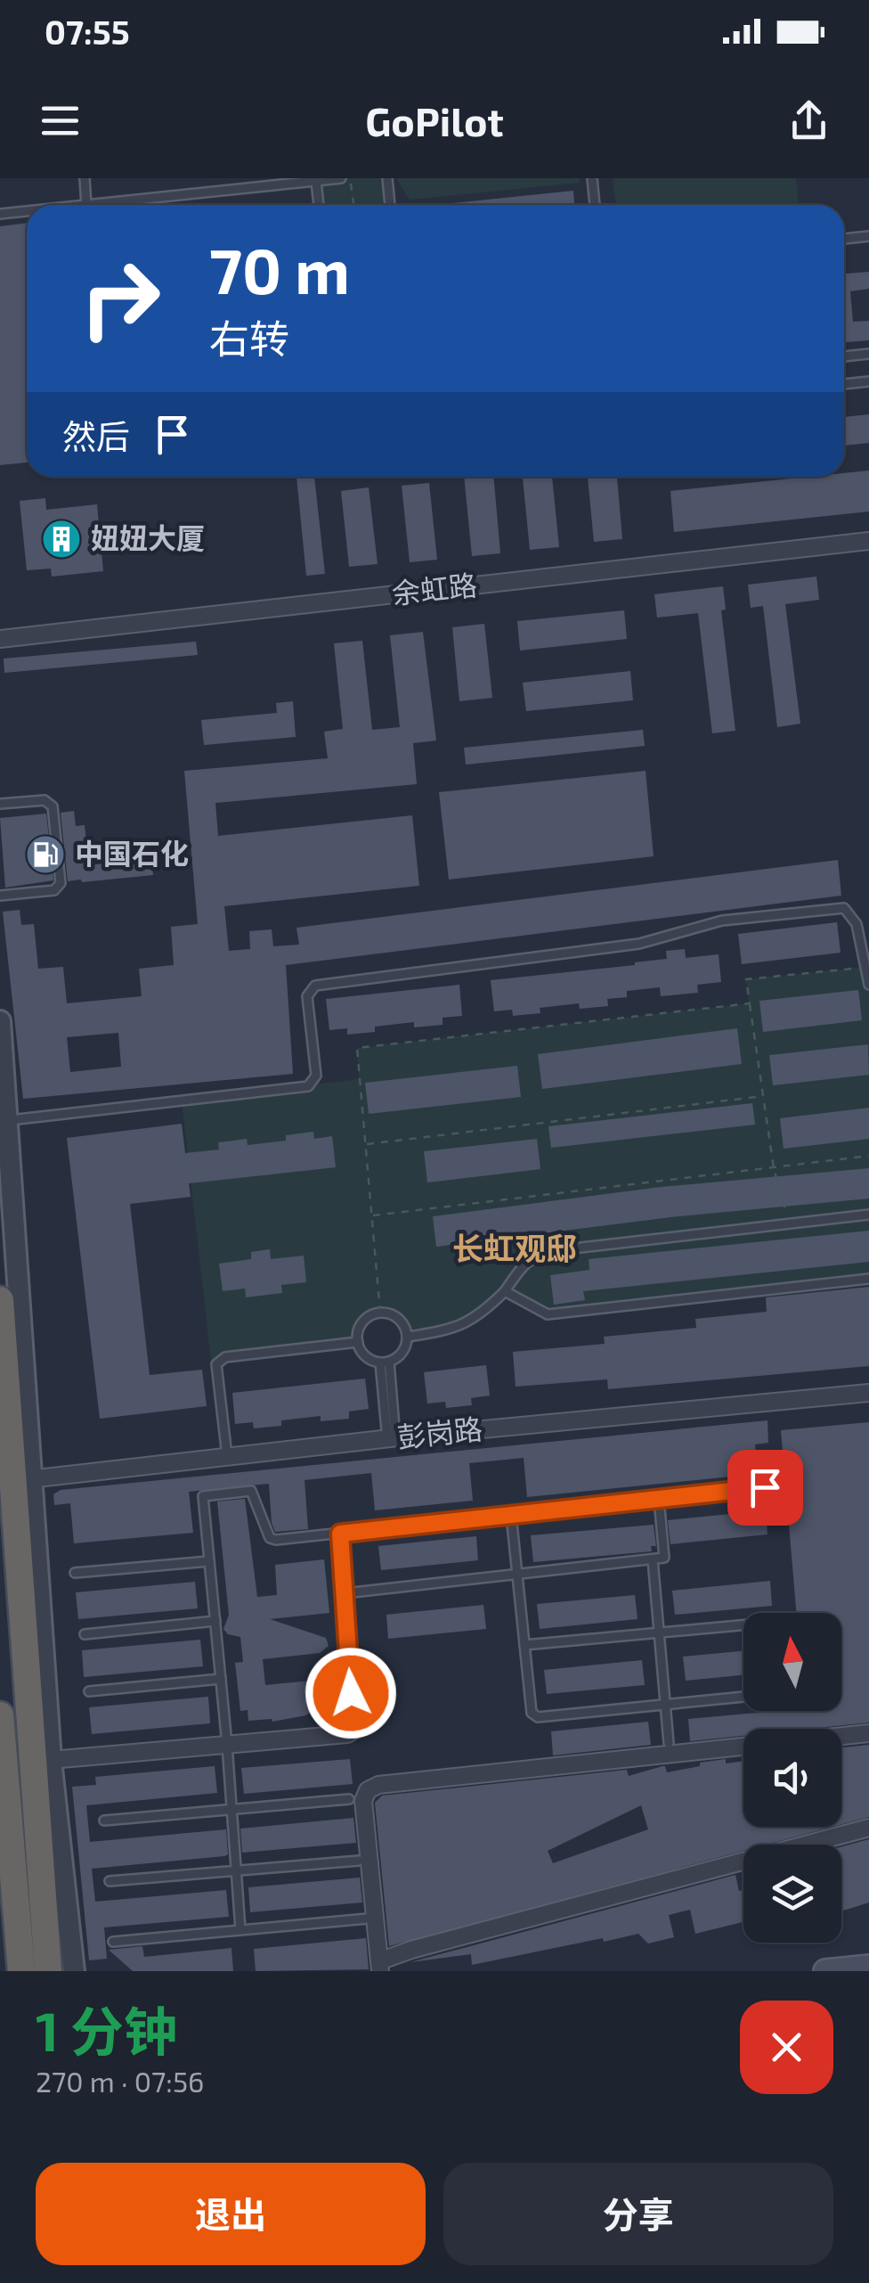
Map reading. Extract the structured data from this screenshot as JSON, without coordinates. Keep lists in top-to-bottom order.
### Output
{
  "streets": {
    "street": ["余虹路", "彭岗路"]
  },
  "districts": ["长虹观邸"],
  "places": {
    "building": ["妞妞大厦"],
    "fuel station": ["中国石化"]
  },
  "north": "top",
  "page": {
    "status": "07:55",
    "header": "GoPilot",
    "turn": ["70 m", "右转"],
    "then": "然后",
    "heading": ["1 分钟", "270 m · 07:56"],
    "buttons": ["退出", "分享"]
  }
}
